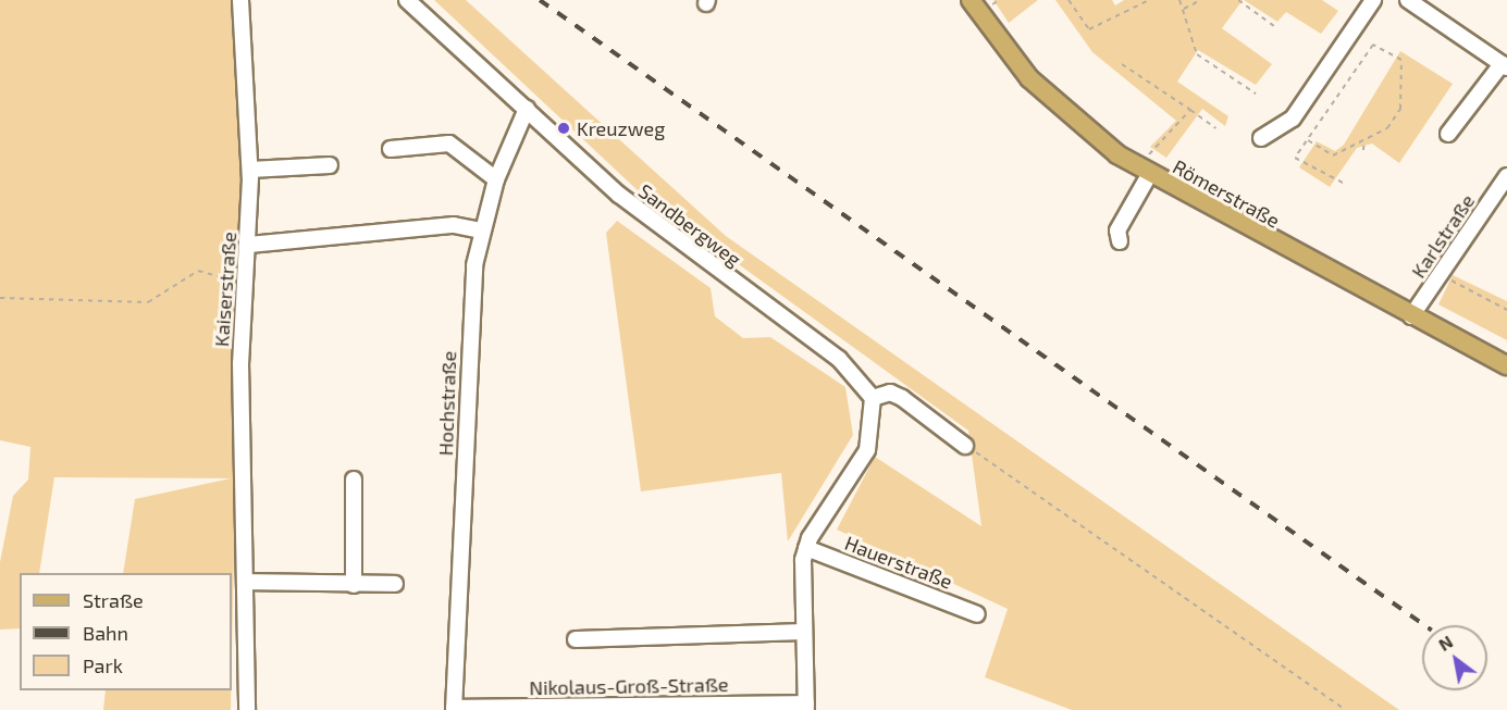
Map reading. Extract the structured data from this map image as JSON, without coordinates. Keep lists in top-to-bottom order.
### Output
{
  "streets": {
    "main road": ["Römerstraße"],
    "street": [
      "Sandbergweg",
      "Karlstraße",
      "Kaiserstraße",
      "Hochstraße",
      "Hauerstraße",
      "Nikolaus-Groß-Straße"
    ]
  },
  "crossings": [
    ["Römerstraße", "Karlstraße"],
    ["Sandbergweg", "Hochstraße"],
    ["Hochstraße", "Nikolaus-Groß-Straße"]
  ],
  "places": ["Kreuzweg"],
  "legend": ["Straße", "Bahn", "Park"],
  "north": "top left"
}
